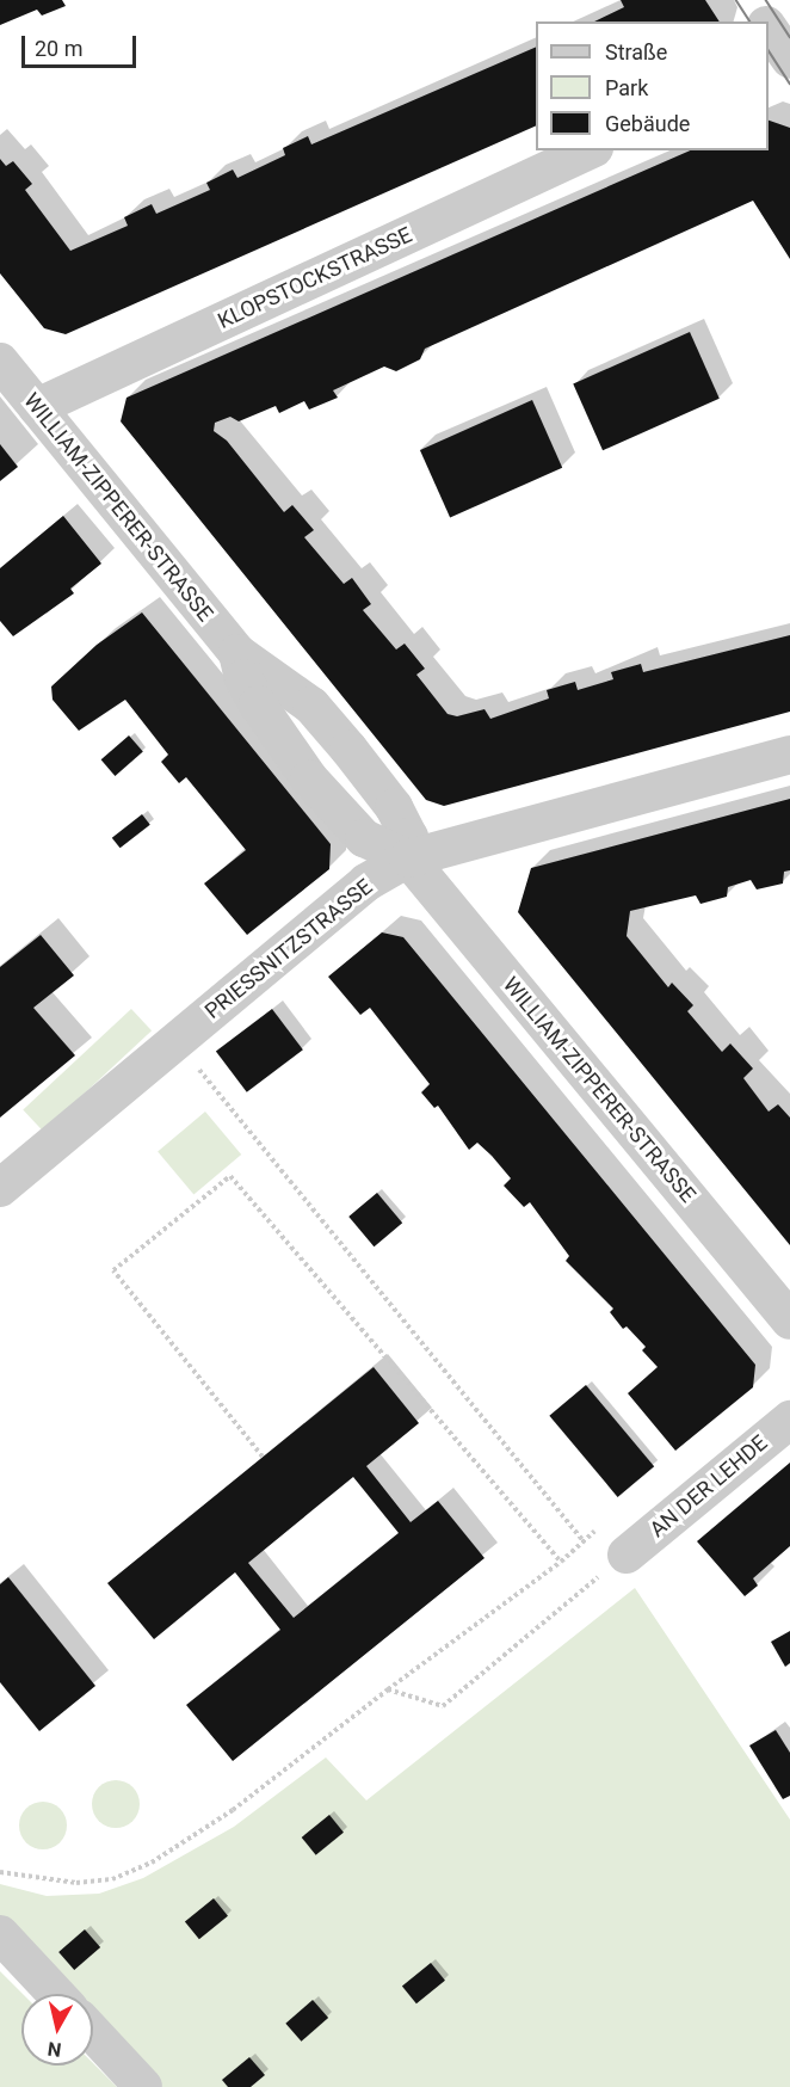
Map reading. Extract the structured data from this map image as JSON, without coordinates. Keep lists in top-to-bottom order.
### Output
{
  "streets": {
    "street": [
      "KLOPSTOCKSTRASSE",
      "WILLIAM-ZIPPERER-STRASSE",
      "PRIESSNITZSTRASSE",
      "AN DER LEHDE"
    ]
  },
  "crossings": [
    ["KLOPSTOCKSTRASSE", "WILLIAM-ZIPPERER-STRASSE"],
    ["WILLIAM-ZIPPERER-STRASSE", "PRIESSNITZSTRASSE"]
  ],
  "legend": ["Straße", "Park", "Gebäude"],
  "scale_bar": "20 m",
  "north": "bottom"
}
